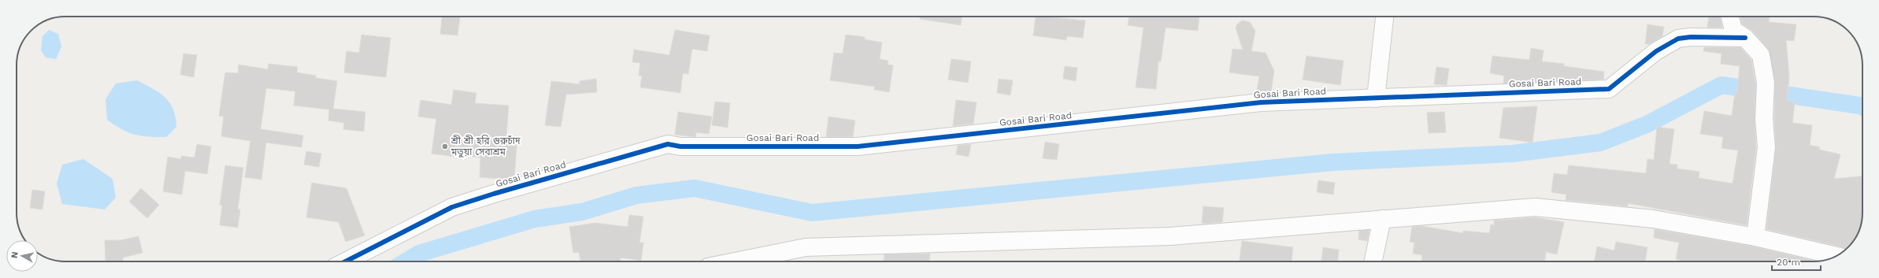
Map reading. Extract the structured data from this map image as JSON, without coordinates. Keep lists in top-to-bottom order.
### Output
{
  "streets": {
    "street": ["Gosai Bari Road"]
  },
  "places": ["শ্রী শ্রী হরি গুরুচাঁদ মতুয়া সেবাশ্রম"],
  "scale_bar": "20 m",
  "north": "left"
}
